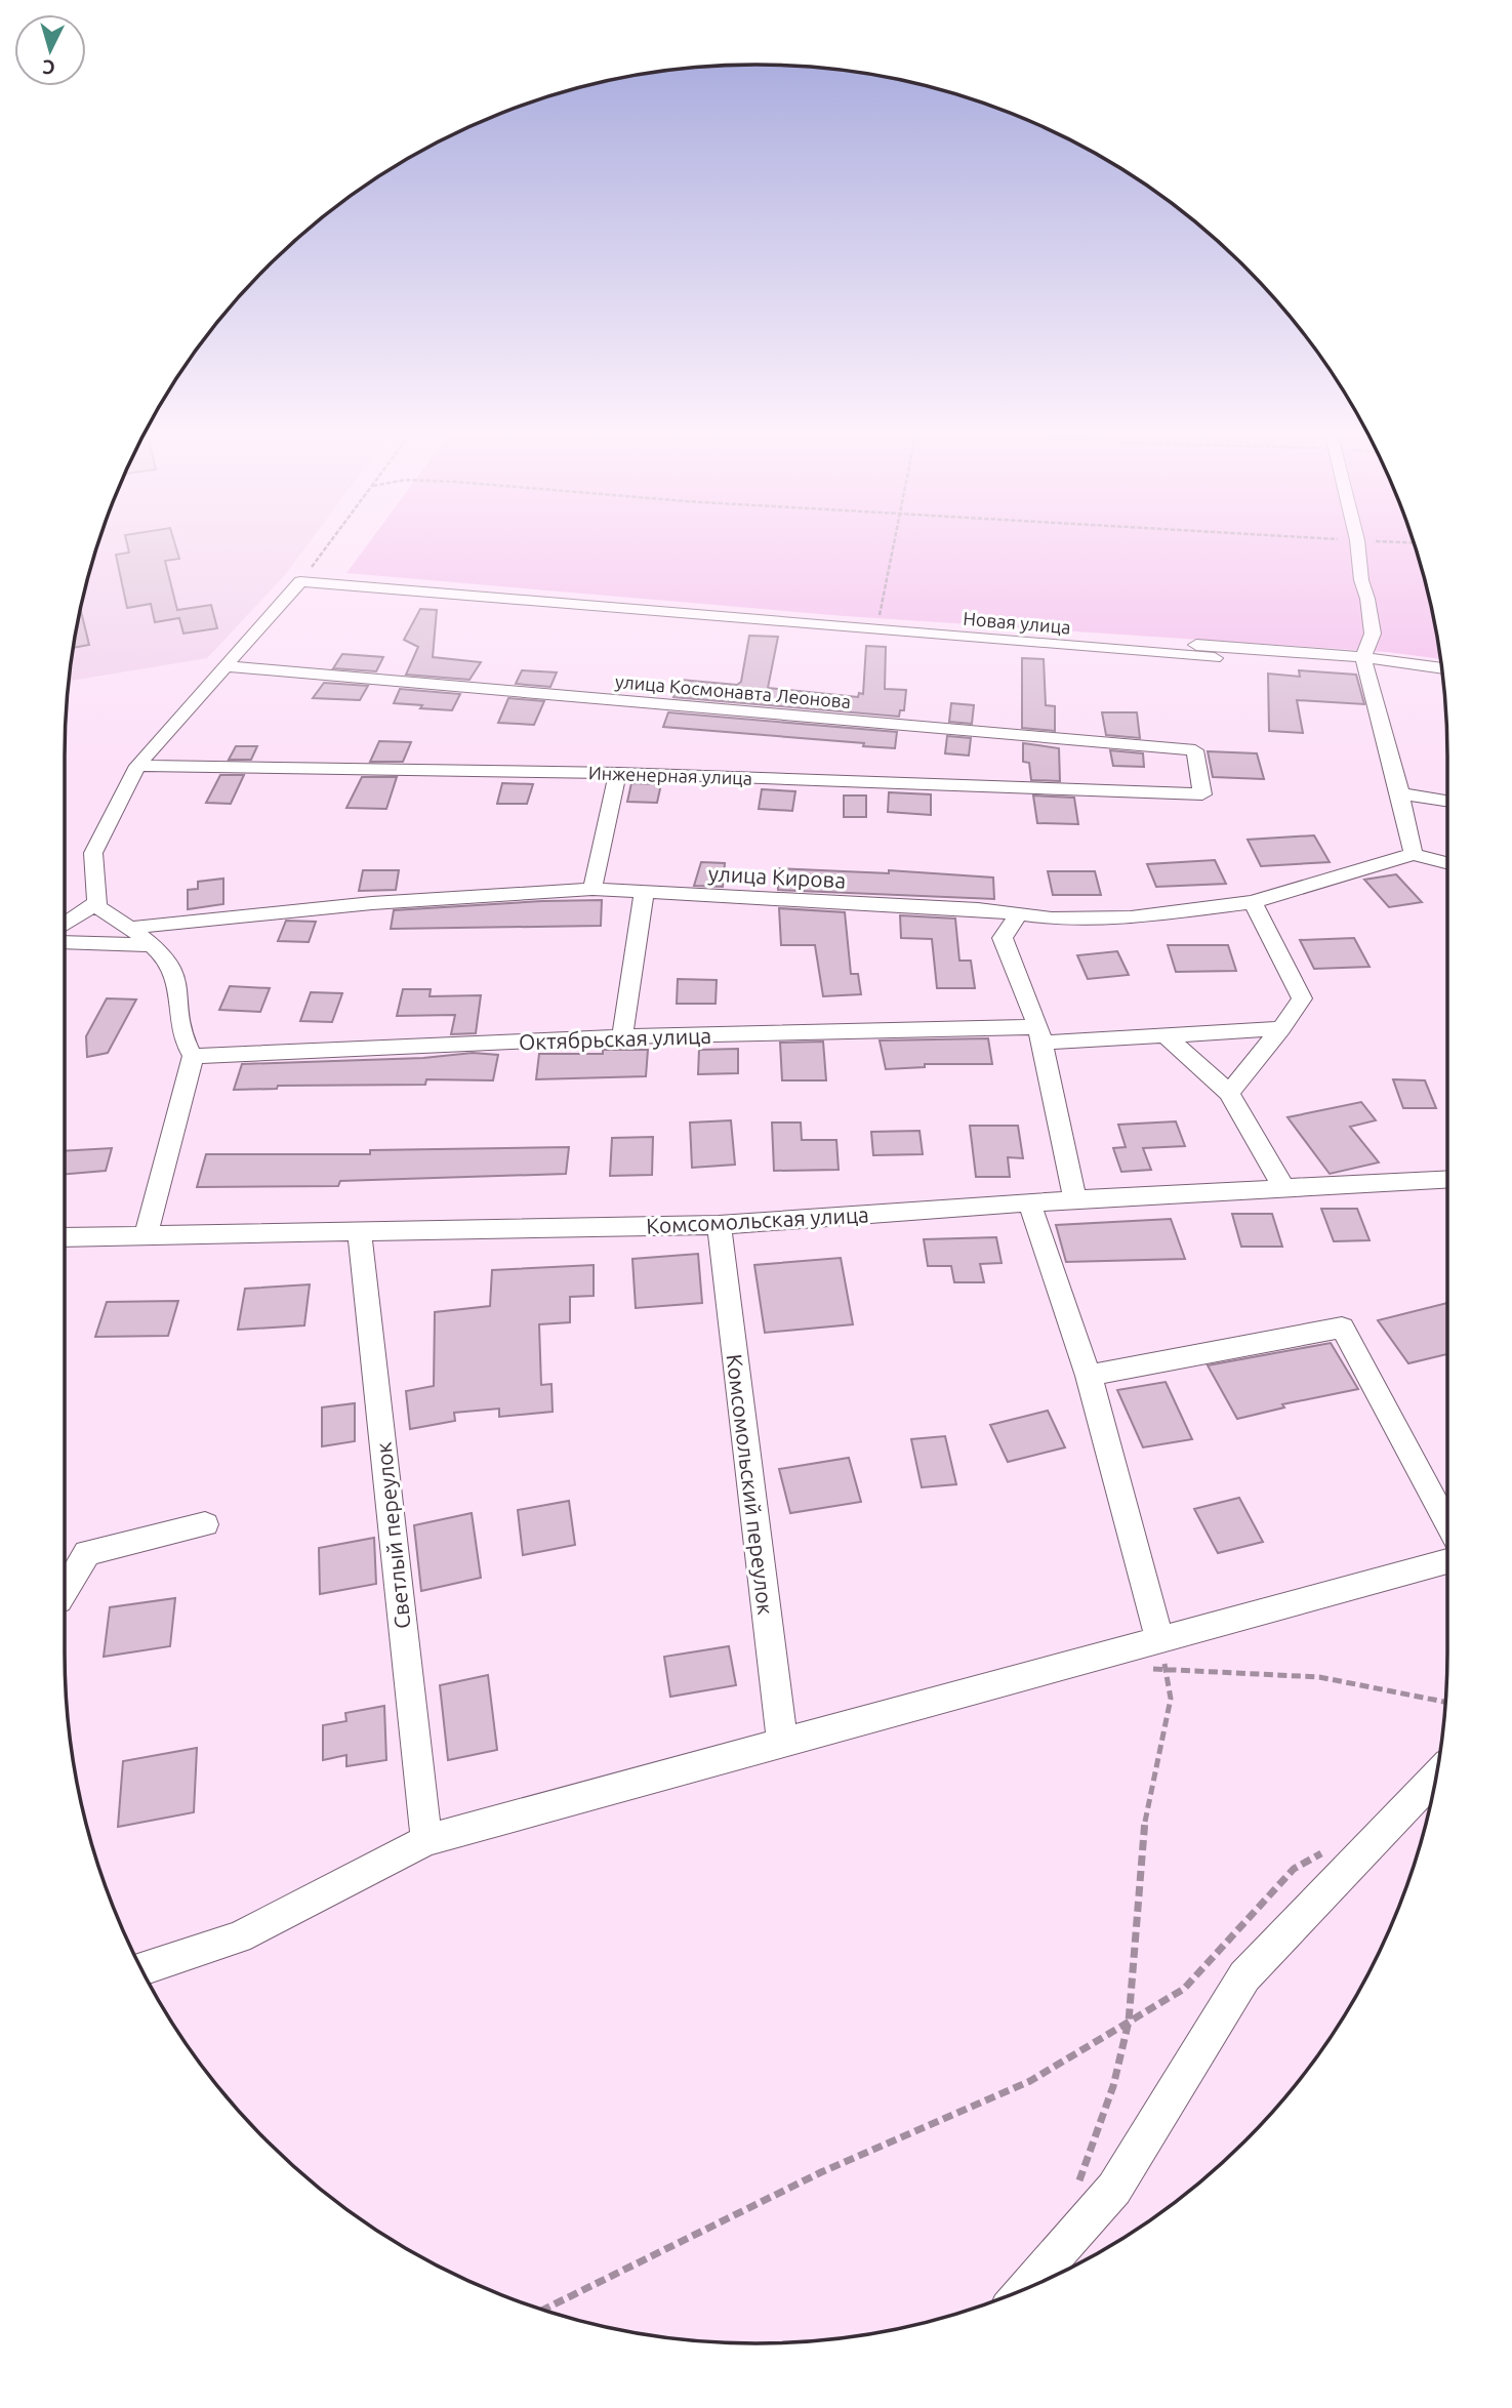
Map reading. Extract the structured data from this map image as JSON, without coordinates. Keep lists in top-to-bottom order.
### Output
{
  "streets": {
    "street": [
      "Новая улица",
      "улица Космонавта Леонова",
      "Инженерная улица",
      "улица Кирова",
      "Октябрьская улица",
      "Комсомольская улица",
      "Комсомольский переулок",
      "Светлый переулок"
    ]
  },
  "crossings": [
    ["улица Космонавта Леонова", "Инженерная улица"],
    ["Комсомольская улица", "Комсомольский переулок"],
    ["Комсомольская улица", "Светлый переулок"]
  ],
  "north": "bottom"
}
